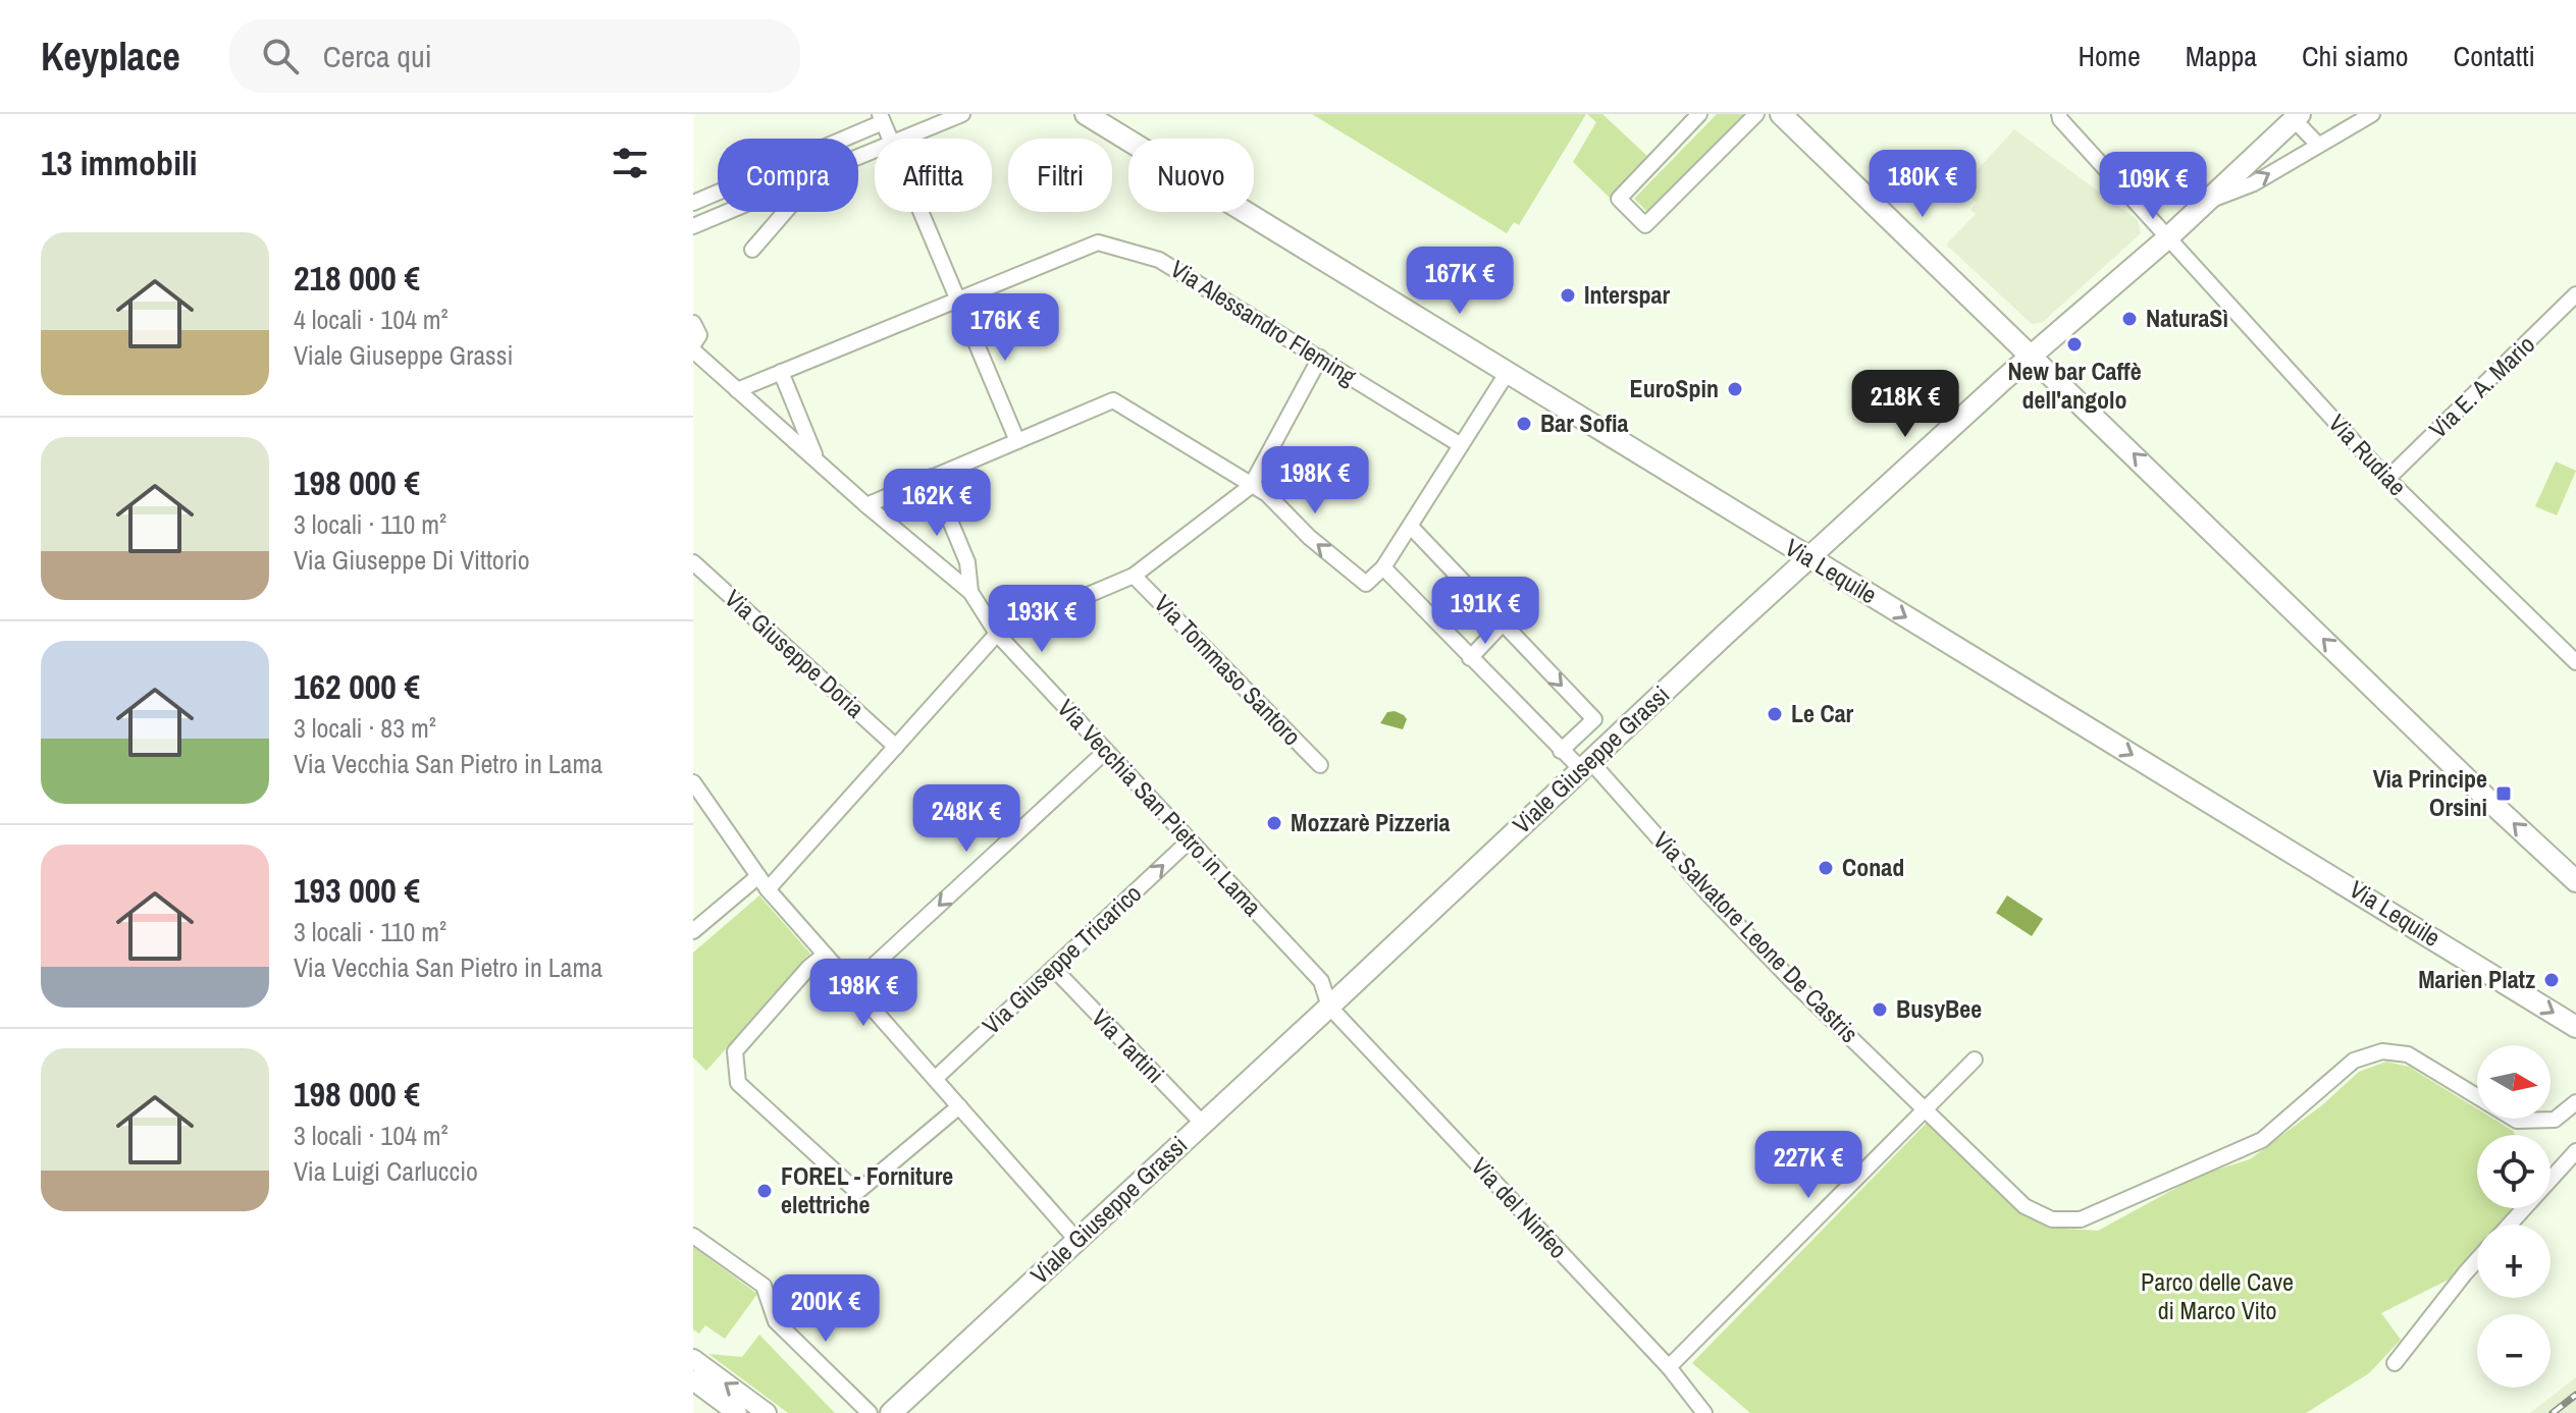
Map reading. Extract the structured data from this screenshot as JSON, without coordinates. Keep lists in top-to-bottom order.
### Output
{
  "streets": {
    "main road": ["Via Lequile", "Viale Giuseppe Grassi"],
    "street": [
      "Via Alessandro Fleming",
      "Via E. A. Mario",
      "Via Rudiae",
      "Via Giuseppe Doria",
      "Via Tommaso Santoro",
      "Via Vecchia San Pietro in Lama",
      "Via Salvatore Leone De Castris",
      "Via Giuseppe Tricarico",
      "Via Tartini",
      "Via del Ninfeo"
    ]
  },
  "crossings": [
    ["Via Alessandro Fleming", "Via Vecchia San Pietro in Lama"],
    ["Via E. A. Mario", "Via Rudiae"],
    ["Via Rudiae", "Viale Giuseppe Grassi"],
    ["Via Lequile", "Viale Giuseppe Grassi"],
    ["Viale Giuseppe Grassi", "Via Vecchia San Pietro in Lama"],
    ["Viale Giuseppe Grassi", "Via Salvatore Leone De Castris"],
    ["Viale Giuseppe Grassi", "Via Tartini"],
    ["Viale Giuseppe Grassi", "Via del Ninfeo"],
    ["Via Vecchia San Pietro in Lama", "Via Giuseppe Tricarico"],
    ["Via Vecchia San Pietro in Lama", "Via del Ninfeo"],
    ["Via Giuseppe Tricarico", "Via Tartini"]
  ],
  "parks": ["Parco delle Cave di Marco Vito"],
  "places": {
    "other": [
      "Interspar",
      "NaturaSì",
      "New bar Caffè dell'angolo",
      "EuroSpin",
      "Bar Sofia",
      "Le Car",
      "Mozzarè Pizzeria",
      "Conad",
      "Marien Platz",
      "BusyBee",
      "FOREL - Forniture elettriche"
    ],
    "transit": ["Via Principe Orsini"]
  },
  "north": "right",
  "page": {
    "header": "Keyplace",
    "search": "Cerca qui",
    "nav": [
      "Home",
      "Mappa",
      "Chi siamo",
      "Contatti"
    ],
    "heading": "13 immobili",
    "chip": [
      "Compra",
      "Affitta",
      "Filtri",
      "Nuovo"
    ],
    "price": [
      "180K €",
      "109K €",
      "167K €",
      "176K €",
      "218K €",
      "198K €",
      "162K €",
      "191K €",
      "193K €",
      "248K €",
      "198K €",
      "227K €",
      "200K €"
    ],
    "list": [
      {
        "name": "218 000 €",
        "note": "4 locali · 104 m² · Viale Giuseppe Grassi"
      },
      {
        "name": "198 000 €",
        "note": "3 locali · 110 m² · Via Giuseppe Di Vittorio"
      },
      {
        "name": "162 000 €",
        "note": "3 locali · 83 m² · Via Vecchia San Pietro in Lama"
      },
      {
        "name": "193 000 €",
        "note": "3 locali · 110 m² · Via Vecchia San Pietro in Lama"
      },
      {
        "name": "198 000 €",
        "note": "3 locali · 104 m² · Via Luigi Carluccio"
      }
    ],
    "map_buttons": ["+", "−"]
  }
}
